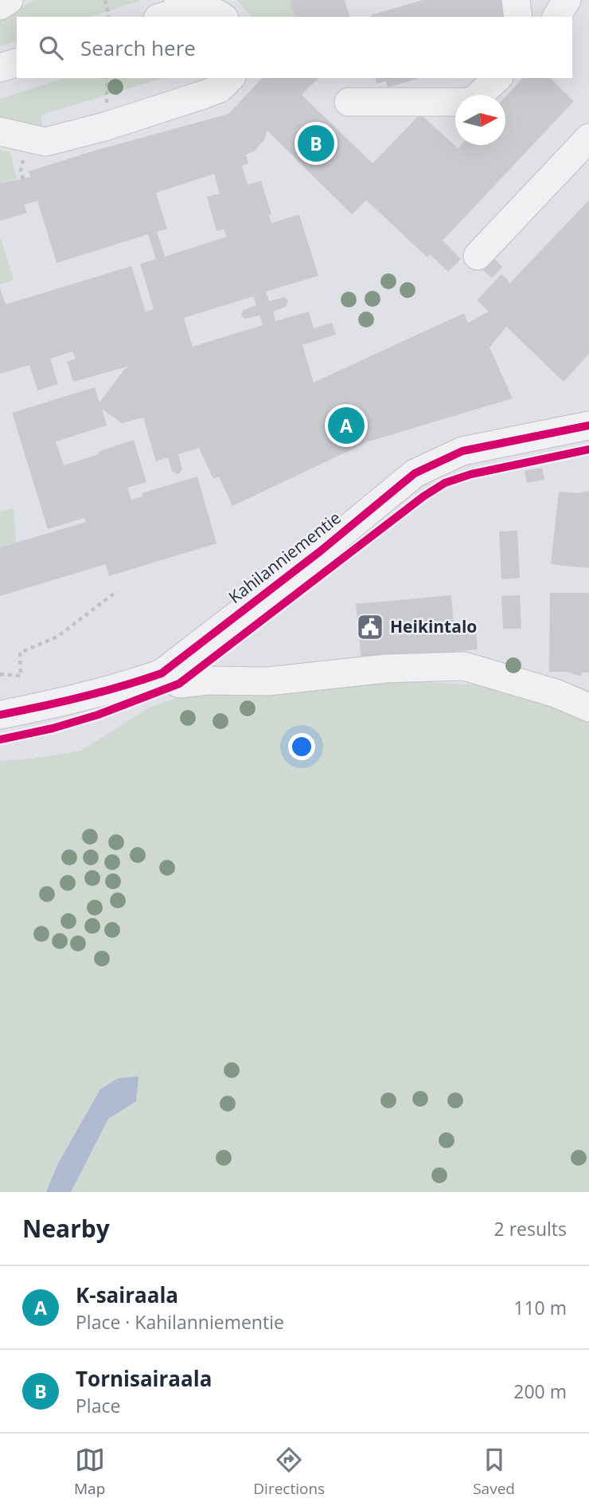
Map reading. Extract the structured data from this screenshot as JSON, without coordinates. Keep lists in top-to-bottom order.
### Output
{
  "streets": {
    "street": ["Kahilanniementie"]
  },
  "places": {
    "public building": ["Heikintalo"]
  },
  "north": "right",
  "page": {
    "search": "Search here",
    "pins": ["B", "A"],
    "heading": ["Nearby", "2 results"],
    "list": [
      {
        "mark": "A",
        "name": "K-sairaala",
        "note": "Place · Kahilanniementie",
        "value": "110 m"
      },
      {
        "mark": "B",
        "name": "Tornisairaala",
        "note": "Place",
        "value": "200 m"
      }
    ],
    "nav": ["Map", "Directions", "Saved"]
  }
}
